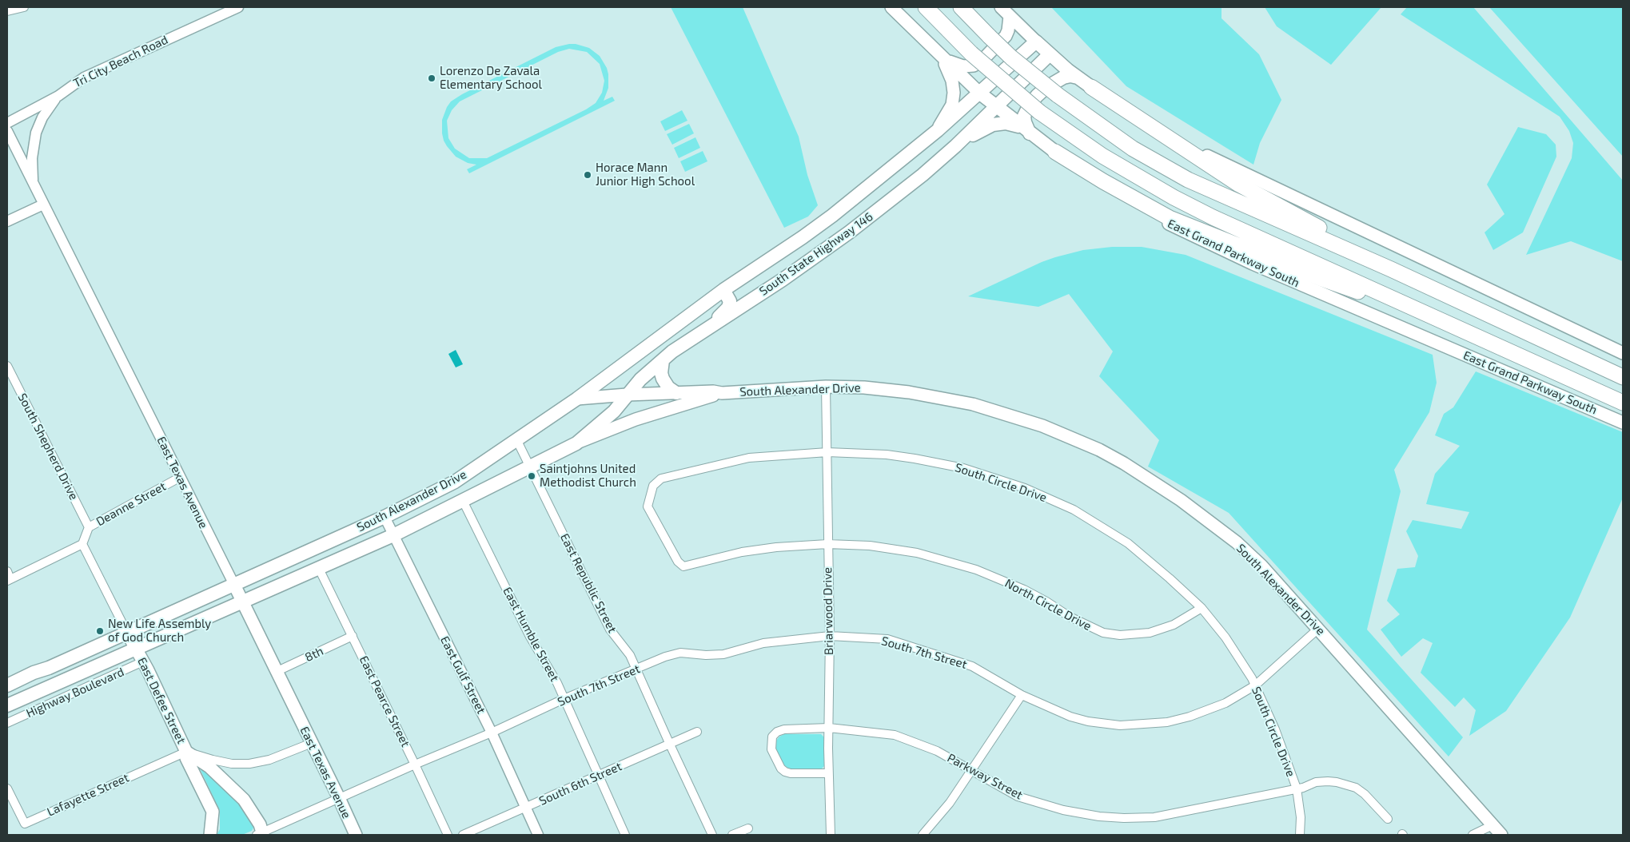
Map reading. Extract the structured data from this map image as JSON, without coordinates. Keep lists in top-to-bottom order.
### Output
{
  "streets": {
    "highway": ["East Grand Parkway South"],
    "main road": [
      "South State Highway 146",
      "South Alexander Drive",
      "East Texas Avenue",
      "East Defee Street"
    ],
    "street": [
      "Tri City Beach Road",
      "South Shepherd Drive",
      "South Circle Drive",
      "Deanne Street",
      "East Republic Street",
      "North Circle Drive",
      "Briarwood Drive",
      "East Humble Street",
      "South 7th Street",
      "8th",
      "East Gulf Street",
      "Highway Boulevard",
      "East Pearce Street",
      "Parkway Street",
      "South 6th Street",
      "Lafayette Street"
    ]
  },
  "crossings": [
    ["East Grand Parkway South", "South State Highway 146"],
    ["South State Highway 146", "South Alexander Drive"],
    ["South Alexander Drive", "East Texas Avenue"],
    ["South Alexander Drive", "East Republic Street"],
    ["South Alexander Drive", "Briarwood Drive"],
    ["South Alexander Drive", "East Humble Street"],
    ["South Alexander Drive", "South 7th Street"],
    ["South Alexander Drive", "East Gulf Street"],
    ["South Alexander Drive", "East Defee Street"],
    ["South Alexander Drive", "East Pearce Street"],
    ["South Shepherd Drive", "Deanne Street"],
    ["East Texas Avenue", "Deanne Street"],
    ["East Texas Avenue", "South 7th Street"],
    ["East Texas Avenue", "8th"],
    ["South Circle Drive", "North Circle Drive"],
    ["South Circle Drive", "Briarwood Drive"],
    ["South Circle Drive", "South 7th Street"],
    ["South Circle Drive", "Parkway Street"],
    ["East Republic Street", "South 7th Street"],
    ["East Republic Street", "South 6th Street"],
    ["North Circle Drive", "Briarwood Drive"],
    ["Briarwood Drive", "South 7th Street"],
    ["Briarwood Drive", "Parkway Street"],
    ["East Humble Street", "South 7th Street"],
    ["East Humble Street", "South 6th Street"],
    ["South 7th Street", "East Gulf Street"],
    ["South 7th Street", "East Defee Street"],
    ["South 7th Street", "East Pearce Street"],
    ["8th", "East Pearce Street"],
    ["East Gulf Street", "South 6th Street"],
    ["Highway Boulevard", "East Defee Street"],
    ["East Defee Street", "Lafayette Street"]
  ],
  "places": [
    "Lorenzo De Zavala Elementary School",
    "Horace Mann Junior High School",
    "Saintjohns United Methodist Church",
    "New Life Assembly of God Church"
  ]
}
